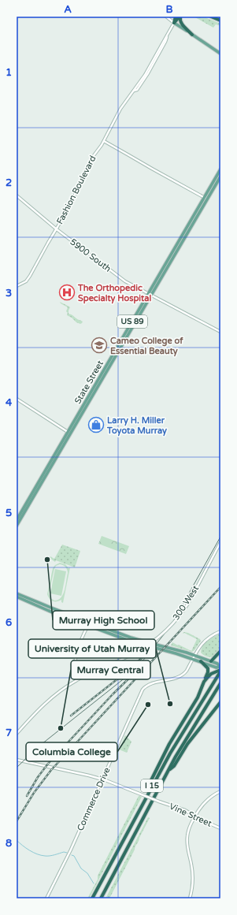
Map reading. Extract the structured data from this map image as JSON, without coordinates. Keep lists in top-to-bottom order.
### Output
{
  "streets": {
    "highway": ["I 15"],
    "main road": ["US 89", "State Street"],
    "street": [
      "Fashion Boulevard",
      "5900 South",
      "300 West",
      "Commerce Drive",
      "Vine Street"
    ]
  },
  "crossings": [
    ["Fashion Boulevard", "5900 South"],
    ["5900 South", "State Street"],
    ["Commerce Drive", "Vine Street"]
  ],
  "places": {
    "hospital": ["The Orthopedic Specialty Hospital"],
    "school or university": ["Cameo College of Essential Beauty"],
    "shop": ["Larry H. Miller Toyota Murray"],
    "other": [
      "Murray High School",
      "University of Utah Murray",
      "Columbia College",
      "Murray Central"
    ]
  },
  "grid": {
    "columns": ["A", "B"],
    "rows": [
      "1",
      "2",
      "3",
      "4",
      "5",
      "6",
      "7",
      "8"
    ]
  }
}
